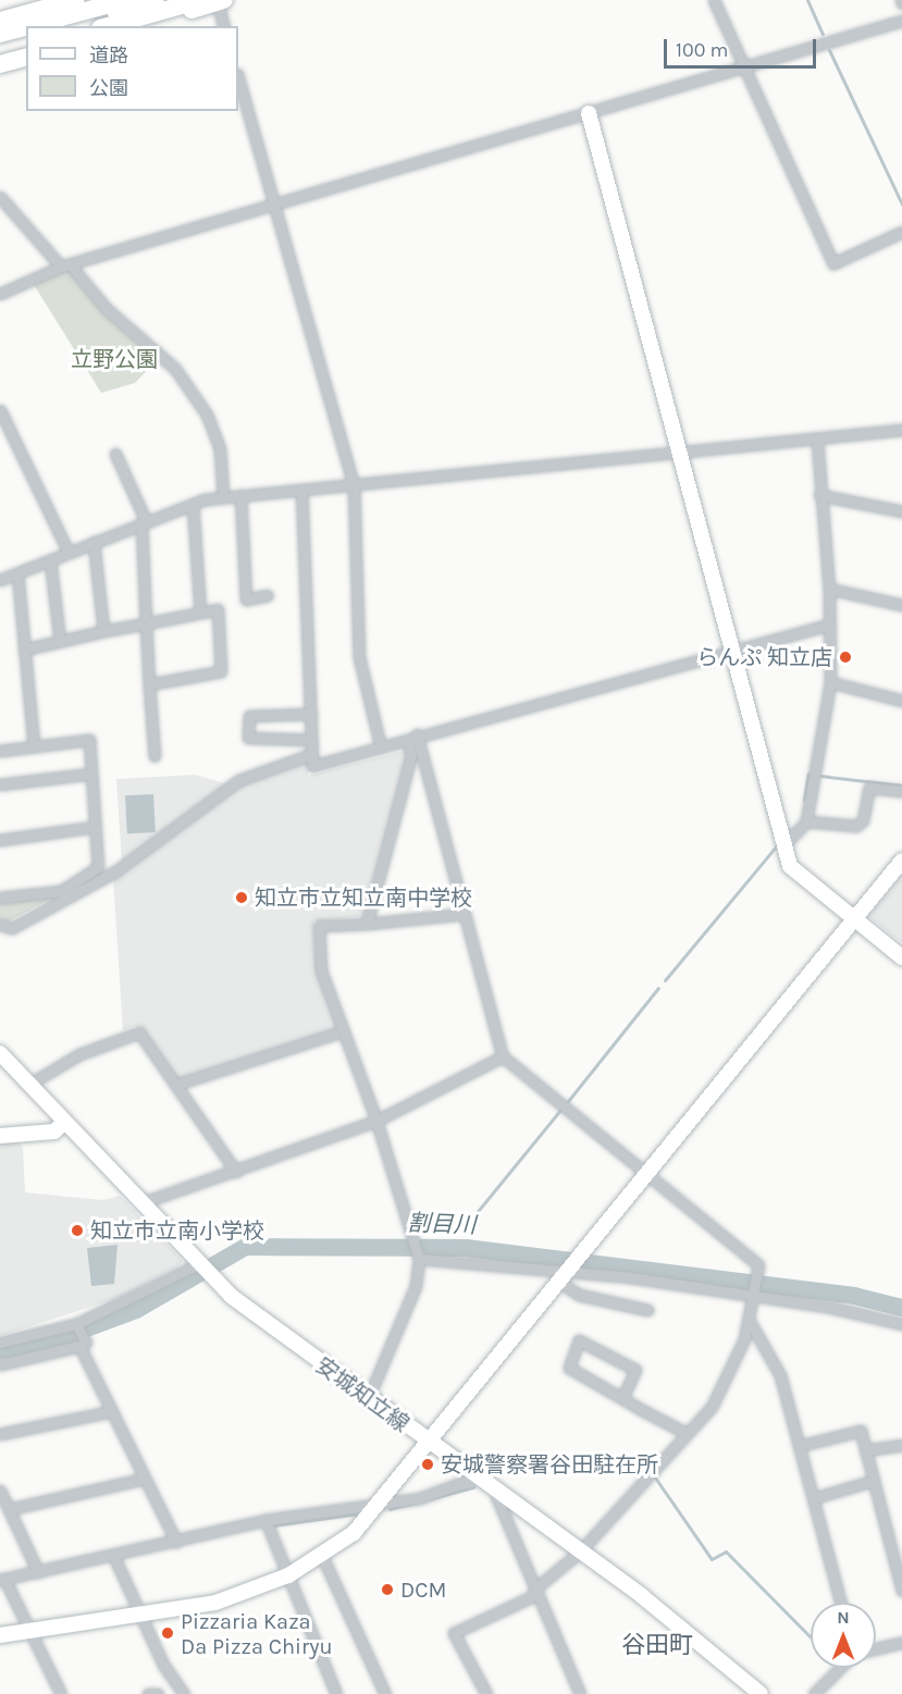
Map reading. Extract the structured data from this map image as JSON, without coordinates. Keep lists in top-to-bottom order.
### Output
{
  "streets": {
    "street": ["安城知立線"]
  },
  "districts": ["谷田町"],
  "water": ["割目川"],
  "parks": ["立野公園"],
  "places": [
    "らんぷ 知立店",
    "知立市立知立南中学校",
    "知立市立南小学校",
    "安城警察署谷田駐在所",
    "DCM",
    "Pizzaria Kaza Da Pizza Chiryu"
  ],
  "legend": ["道路", "公園"],
  "scale_bar": "100 m",
  "north": "top"
}
